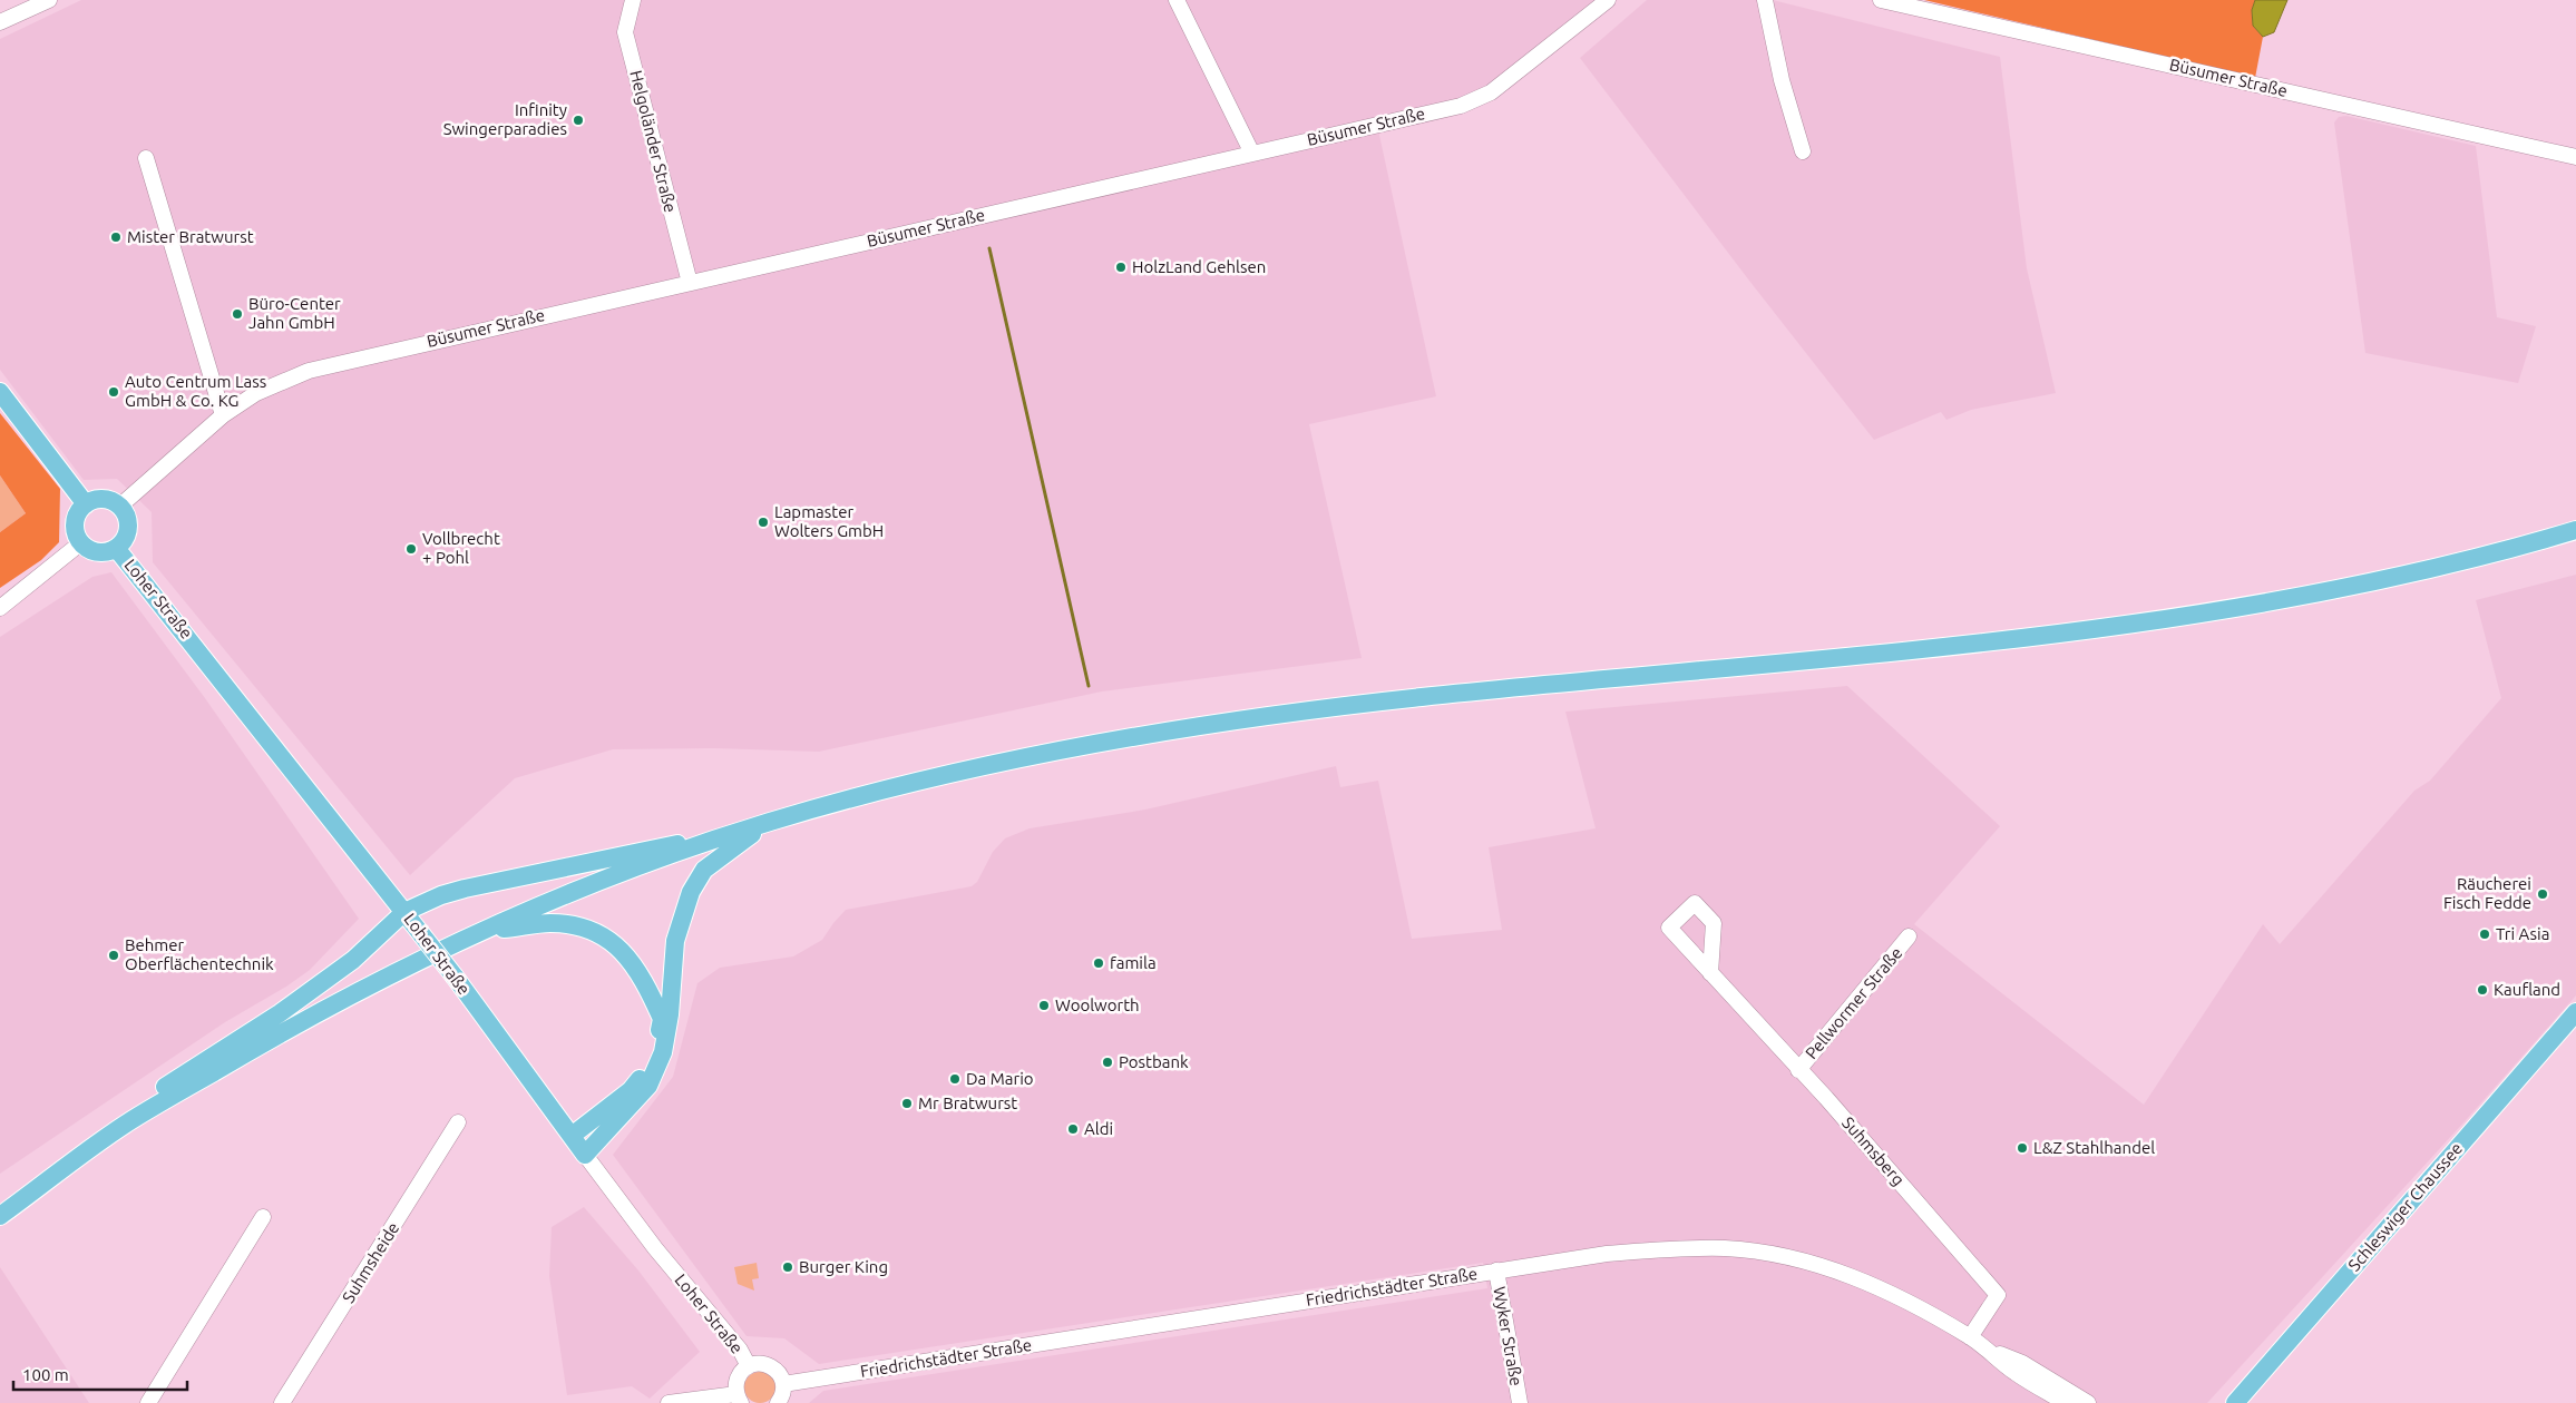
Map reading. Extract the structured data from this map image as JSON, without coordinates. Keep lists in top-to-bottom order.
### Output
{
  "streets": {
    "main road": ["Loher Straße", "Schleswiger Chaussee"],
    "street": [
      "Büsumer Straße",
      "Helgoländer Straße",
      "Pellwormer Straße",
      "Suhmsberg",
      "Suhmsheide",
      "Friedrichstädter Straße",
      "Wyker Straße"
    ]
  },
  "crossings": [
    ["Büsumer Straße", "Helgoländer Straße"],
    ["Büsumer Straße", "Loher Straße"],
    ["Pellwormer Straße", "Suhmsberg"],
    ["Suhmsberg", "Friedrichstädter Straße"],
    ["Friedrichstädter Straße", "Wyker Straße"]
  ],
  "places": [
    "Infinity Swingerparadies",
    "Mister Bratwurst",
    "HolzLand Gehlsen",
    "Büro-Center Jahn GmbH",
    "Auto Centrum Lass GmbH & Co. KG",
    "Lapmaster Wolters GmbH",
    "Vollbrecht + Pohl",
    "Räucherei Fisch Fedde",
    "Tri Asia",
    "Behmer Oberflächentechnik",
    "famila",
    "Kaufland",
    "Woolworth",
    "Postbank",
    "Da Mario",
    "Mr Bratwurst",
    "Aldi",
    "L&Z Stahlhandel",
    "Burger King"
  ],
  "scale_bar": "100 m"
}
